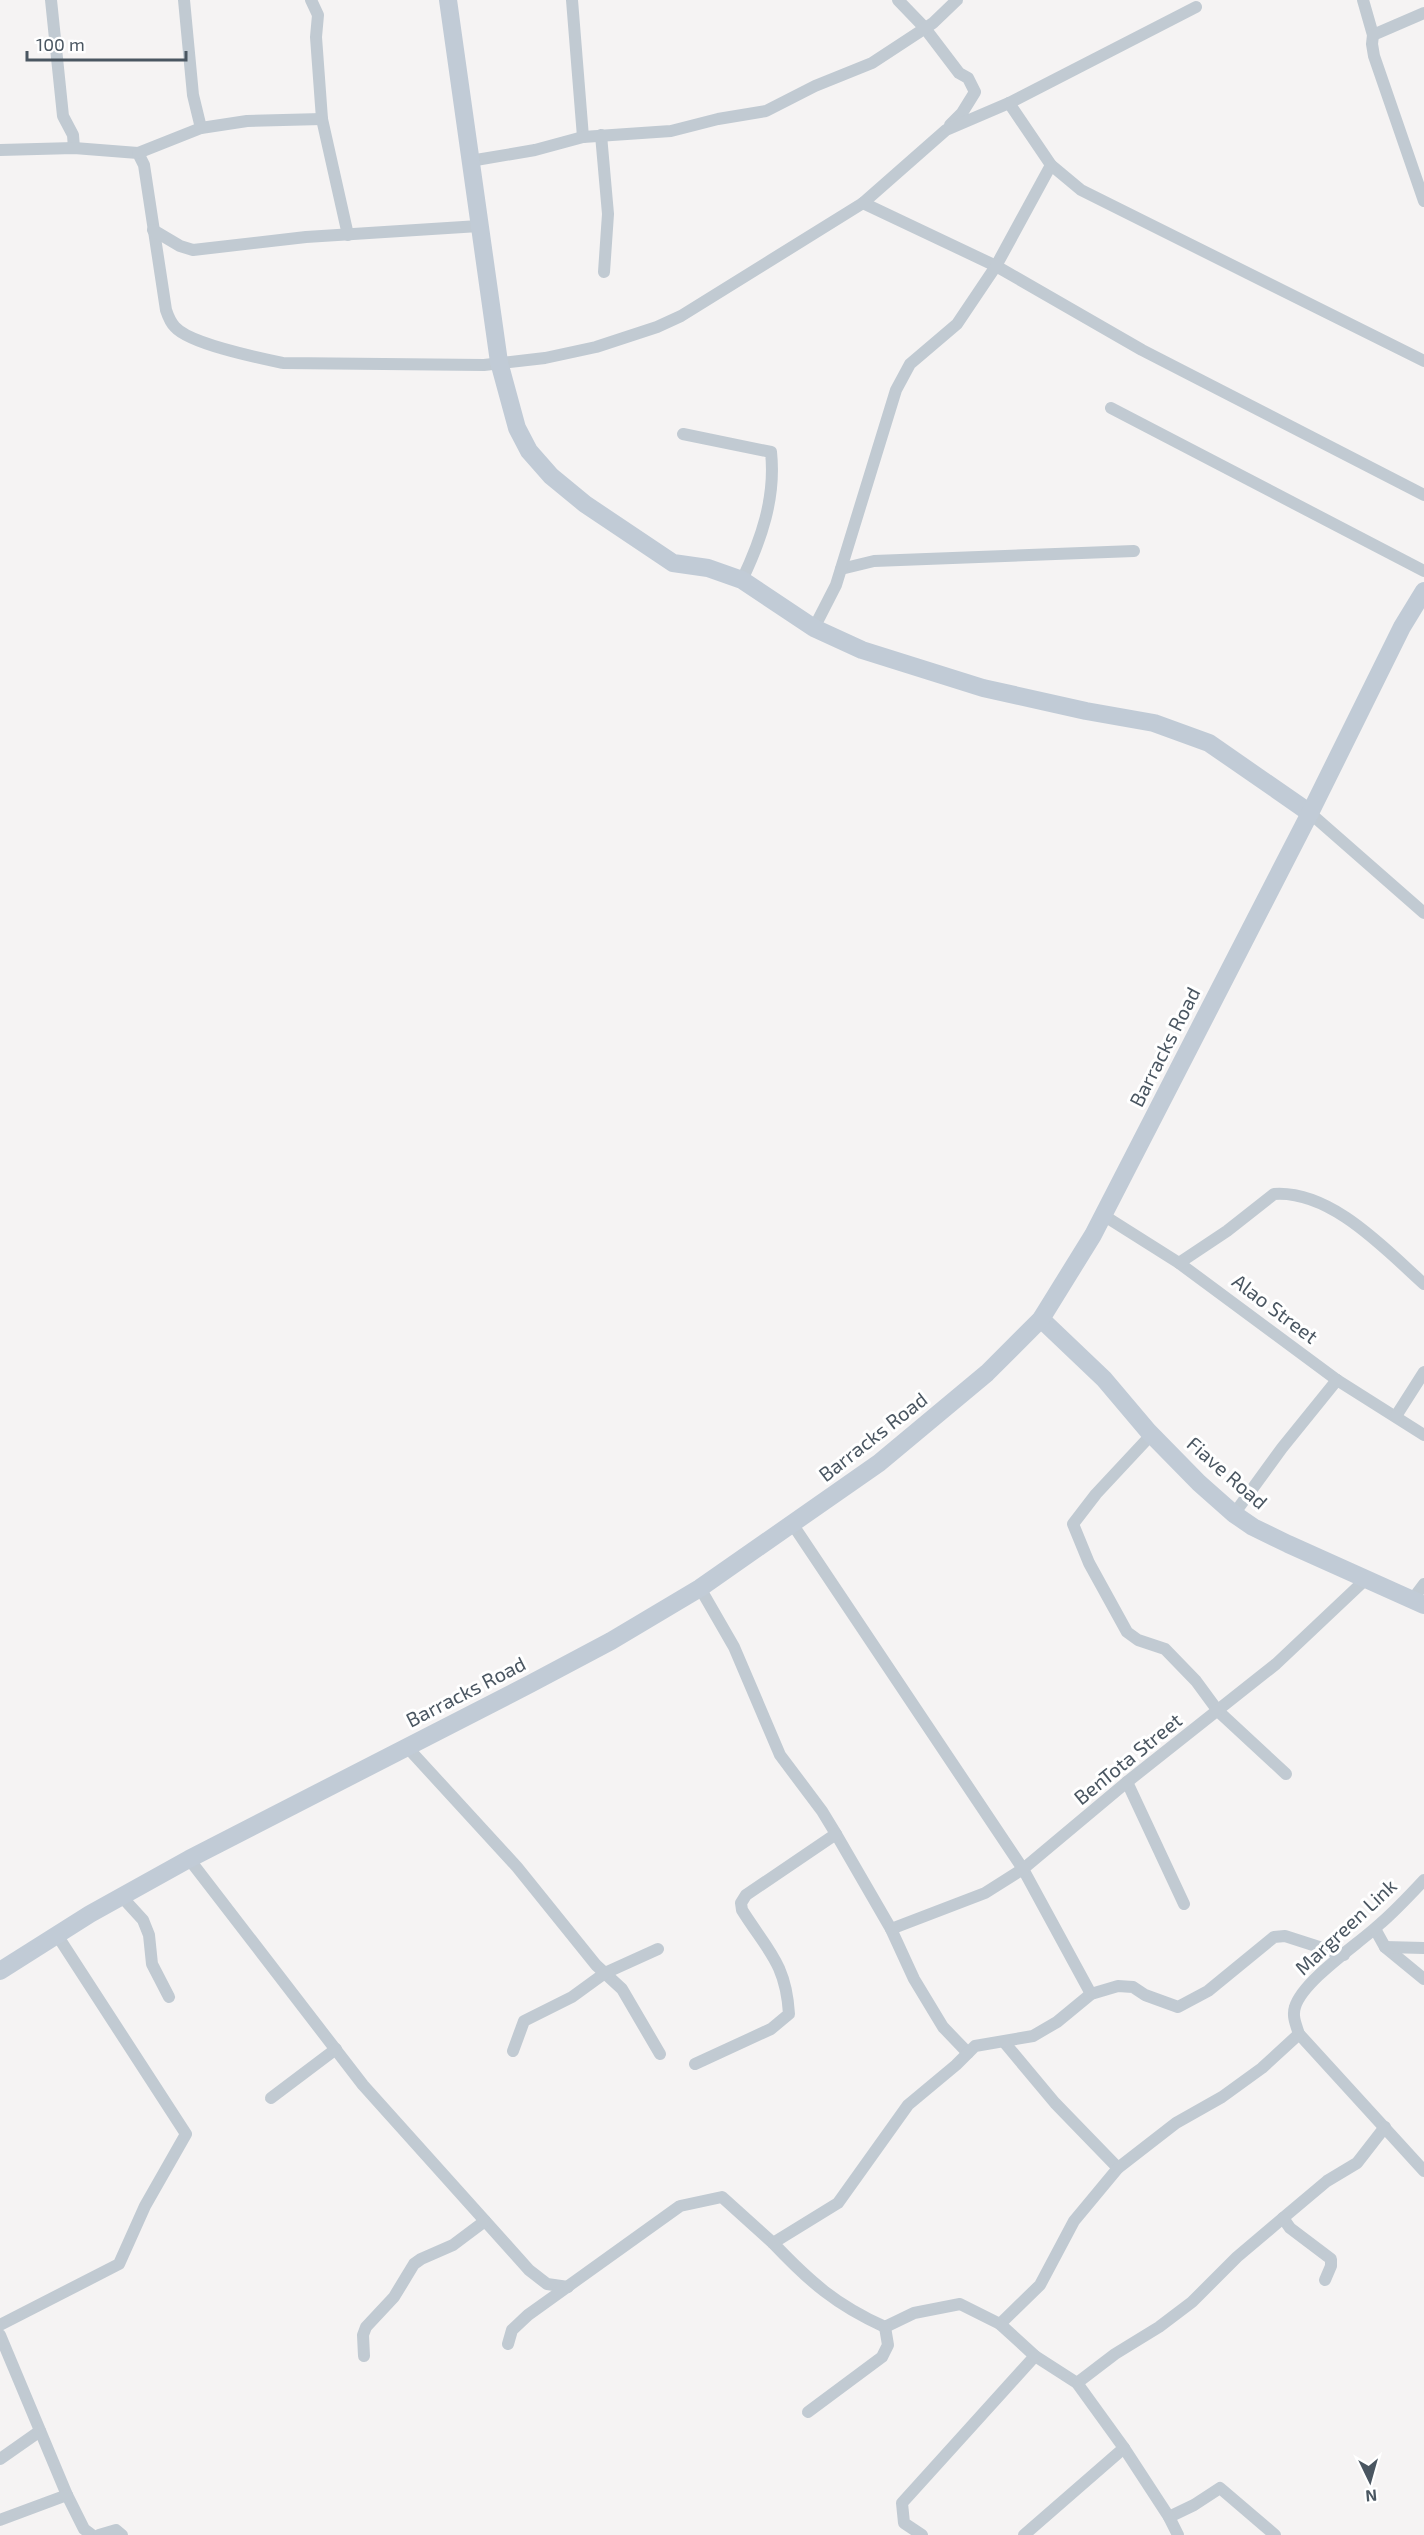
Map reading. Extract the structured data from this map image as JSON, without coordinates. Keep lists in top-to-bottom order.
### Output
{
  "streets": {
    "street": [
      "Barracks Road",
      "Alao Street",
      "Fiave Road",
      "BenTota Street",
      "Margreen Link"
    ]
  },
  "crossings": [
    ["Barracks Road", "Alao Street"],
    ["Barracks Road", "Fiave Road"],
    ["Fiave Road", "BenTota Street"]
  ],
  "scale_bar": "100 m",
  "north": "bottom"
}
